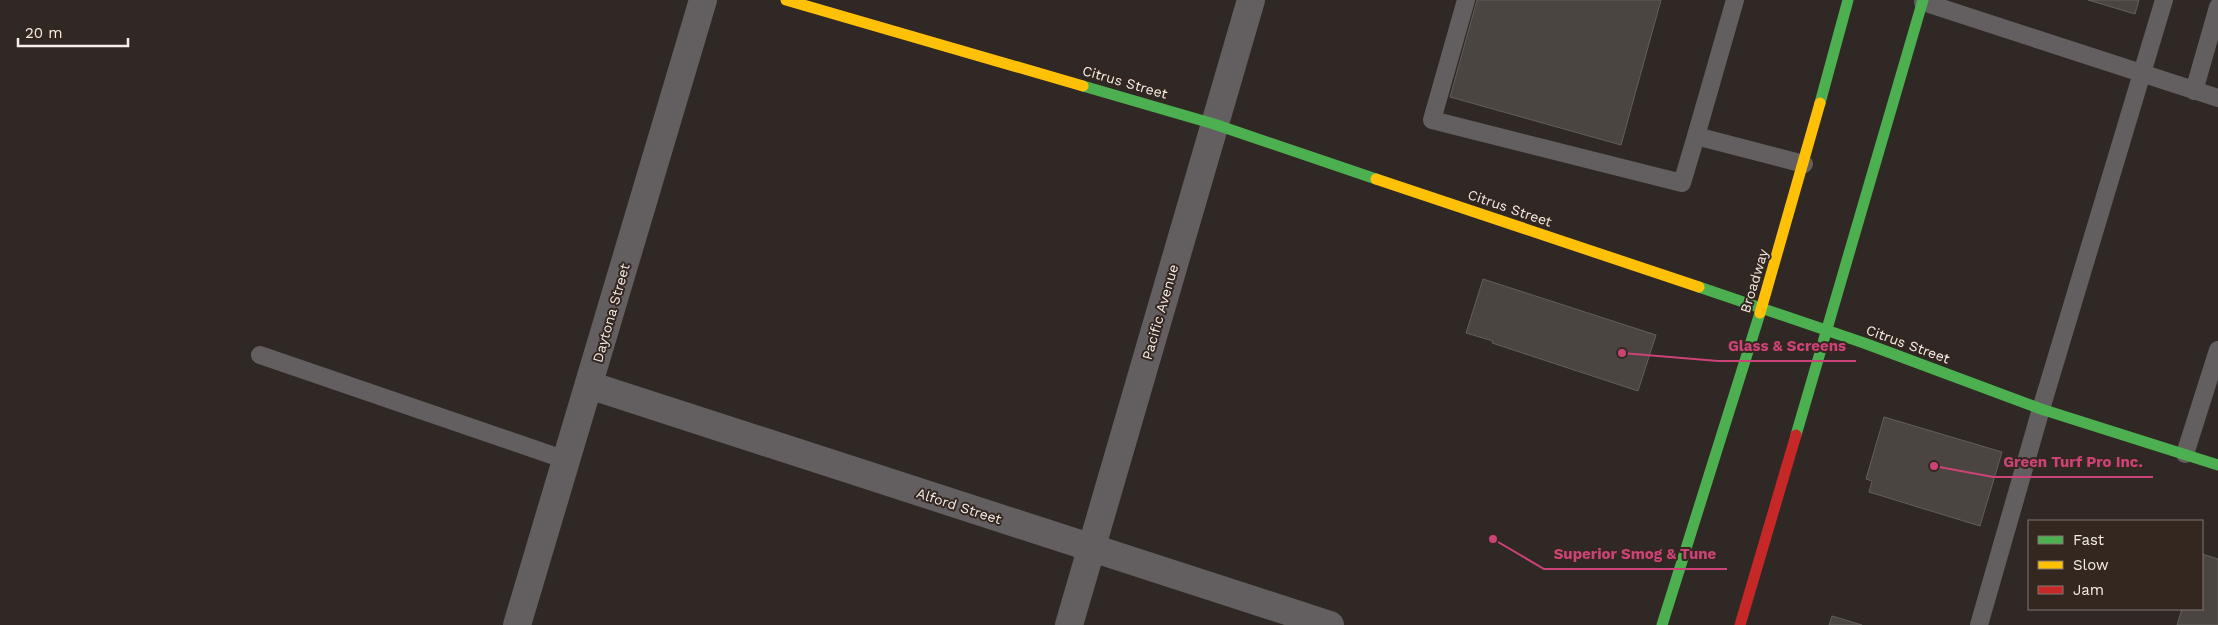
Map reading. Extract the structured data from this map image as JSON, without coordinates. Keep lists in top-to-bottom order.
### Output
{
  "streets": {
    "street": [
      "Citrus Street",
      "Broadway",
      "Pacific Avenue",
      "Daytona Street",
      "Alford Street"
    ]
  },
  "crossings": [
    ["Citrus Street", "Broadway"],
    ["Citrus Street", "Pacific Avenue"],
    ["Pacific Avenue", "Alford Street"],
    ["Daytona Street", "Alford Street"]
  ],
  "places": ["Glass & Screens", "Green Turf Pro Inc.", "Superior Smog & Tune"],
  "legend": ["Fast", "Slow", "Jam"],
  "scale_bar": "20 m"
}
